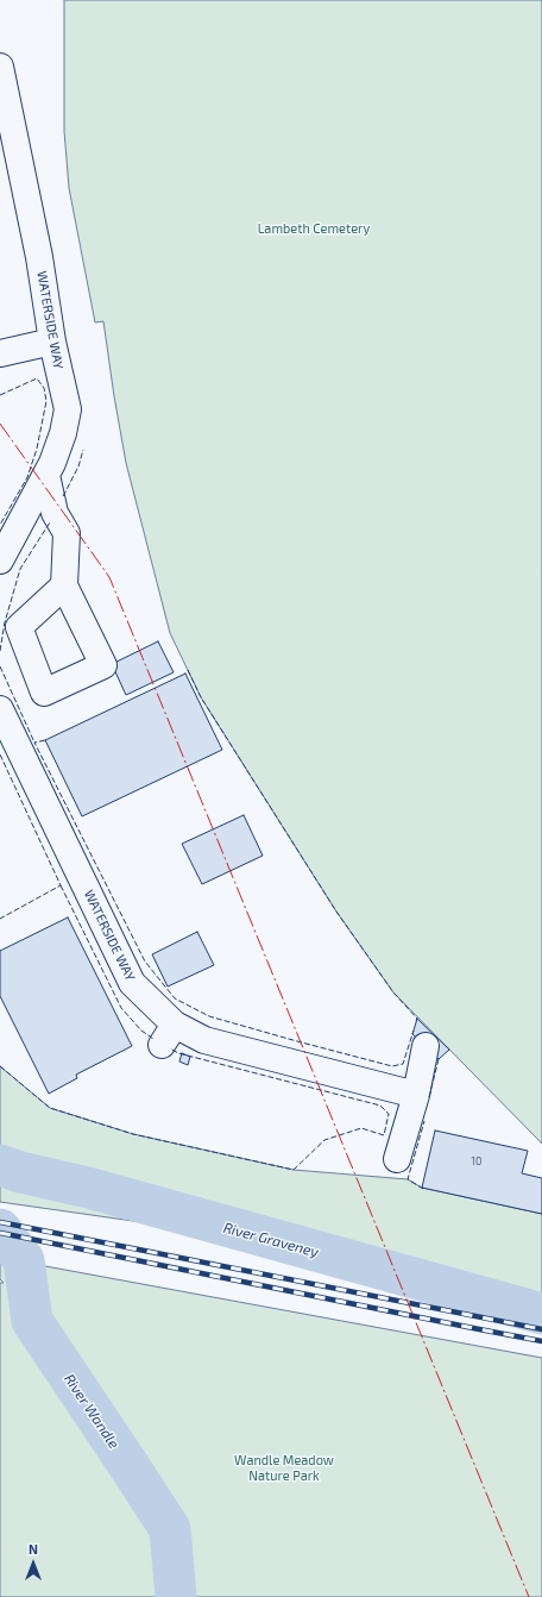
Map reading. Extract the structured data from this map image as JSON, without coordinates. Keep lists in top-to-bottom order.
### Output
{
  "streets": {
    "street": ["WATERSIDE WAY"]
  },
  "water": ["River Graveney", "River Wandle"],
  "parks": ["Lambeth Cemetery", "Wandle Meadow Nature Park"],
  "house_numbers": ["10"],
  "north": "top"
}
